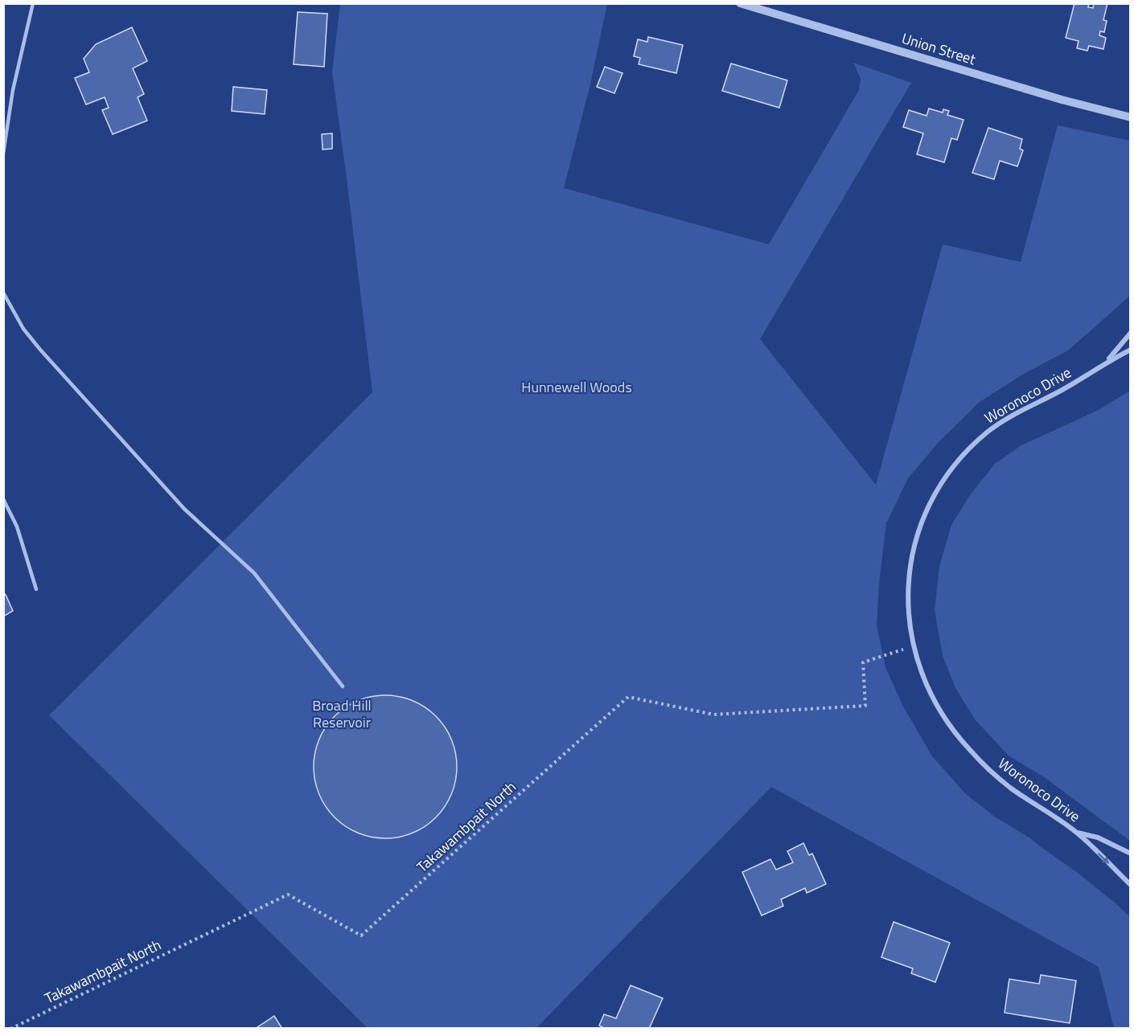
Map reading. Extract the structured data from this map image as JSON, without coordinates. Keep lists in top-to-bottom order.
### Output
{
  "streets": {
    "street": ["Union Street", "Woronoco Drive"],
    "path": ["Takawambpait North"]
  },
  "crossings": [
    ["Woronoco Drive", "Takawambpait North"]
  ],
  "parks": ["Hunnewell Woods", "Broad Hill Reservoir"]
}
